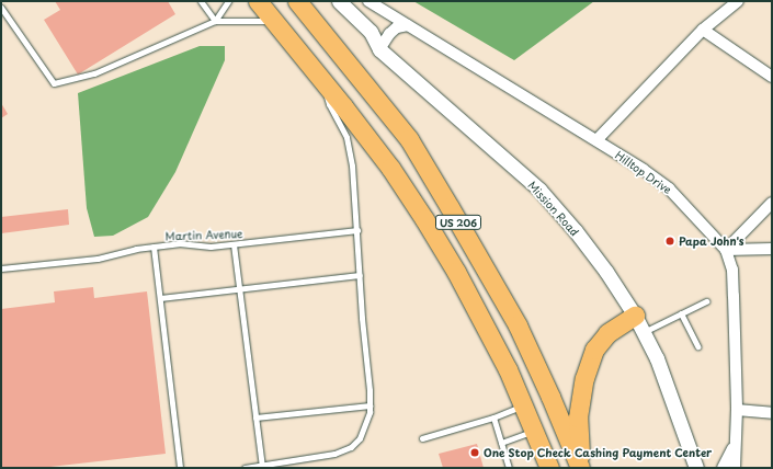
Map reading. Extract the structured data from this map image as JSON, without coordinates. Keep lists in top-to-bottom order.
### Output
{
  "streets": {
    "highway": ["US 206"],
    "street": ["Hilltop Drive", "Mission Road"],
    "lane": ["Martin Avenue"]
  },
  "places": ["Papa John's", "One Stop Check Cashing Payment Center"]
}
